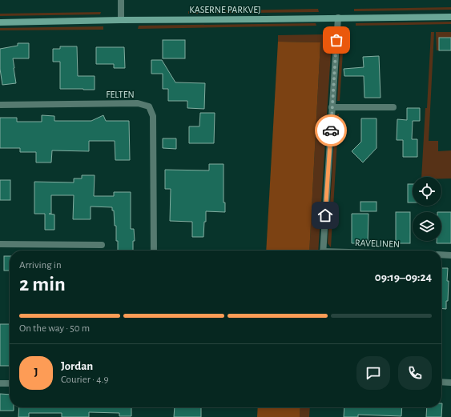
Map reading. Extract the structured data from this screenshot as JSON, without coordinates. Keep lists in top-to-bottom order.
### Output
{
  "streets": {
    "street": ["KASERNE PARKVEJ", "FELTEN", "RAVELINEN"]
  },
  "crossings": [
    ["KASERNE PARKVEJ", "RAVELINEN"]
  ],
  "page": {
    "heading": ["2 min", "Arriving in", "09:19–09:24"],
    "panel": ["Jordan", "Courier · 4.9"],
    "bar": "On the way · 50 m",
    "round": "J"
  }
}
